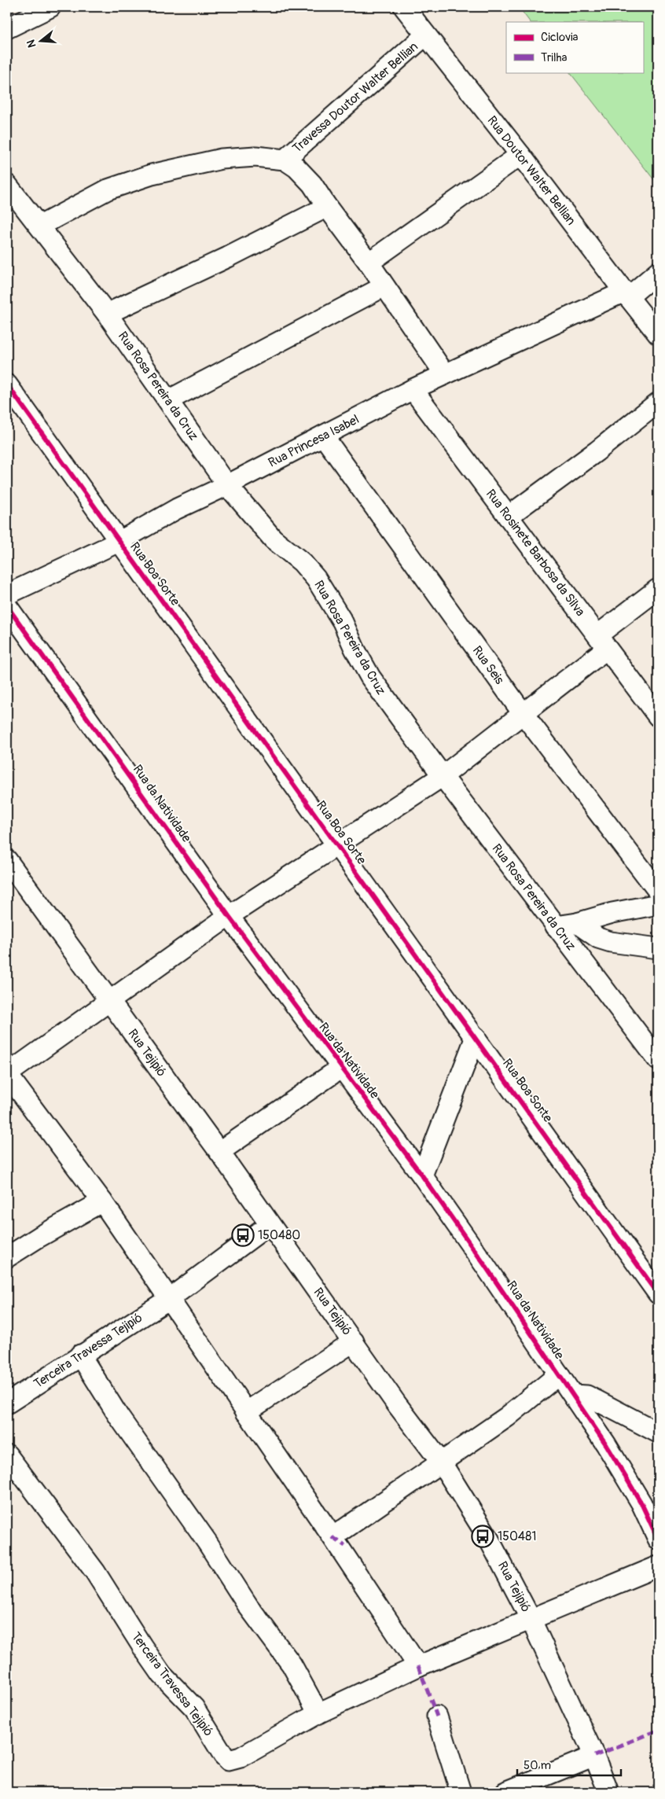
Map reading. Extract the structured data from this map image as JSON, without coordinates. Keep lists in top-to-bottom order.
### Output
{
  "streets": {
    "street": [
      "Travessa Doutor Walter Bellian",
      "Rua Doutor Walter Bellian",
      "Rua Rosa Pereira da Cruz",
      "Rua Princesa Isabel",
      "Rua Rosinete Barbosa da Silva",
      "Rua Boa Sorte",
      "Rua Seis",
      "Rua da Natividade",
      "Rua Tejipió",
      "Terceira Travessa Tejipió"
    ]
  },
  "crossings": [
    ["Travessa Doutor Walter Bellian", "Rua Doutor Walter Bellian"],
    ["Rua Doutor Walter Bellian", "Rua Princesa Isabel"],
    ["Rua Rosa Pereira da Cruz", "Rua Princesa Isabel"],
    ["Rua Princesa Isabel", "Rua Rosinete Barbosa da Silva"],
    ["Rua Princesa Isabel", "Rua Boa Sorte"],
    ["Rua Princesa Isabel", "Rua Seis"],
    ["Rua Tejipió", "Terceira Travessa Tejipió"]
  ],
  "places": {
    "bus stop": ["150480", "150481"]
  },
  "legend": ["Ciclovia", "Trilha"],
  "scale_bar": "50 m",
  "north": "left"
}
